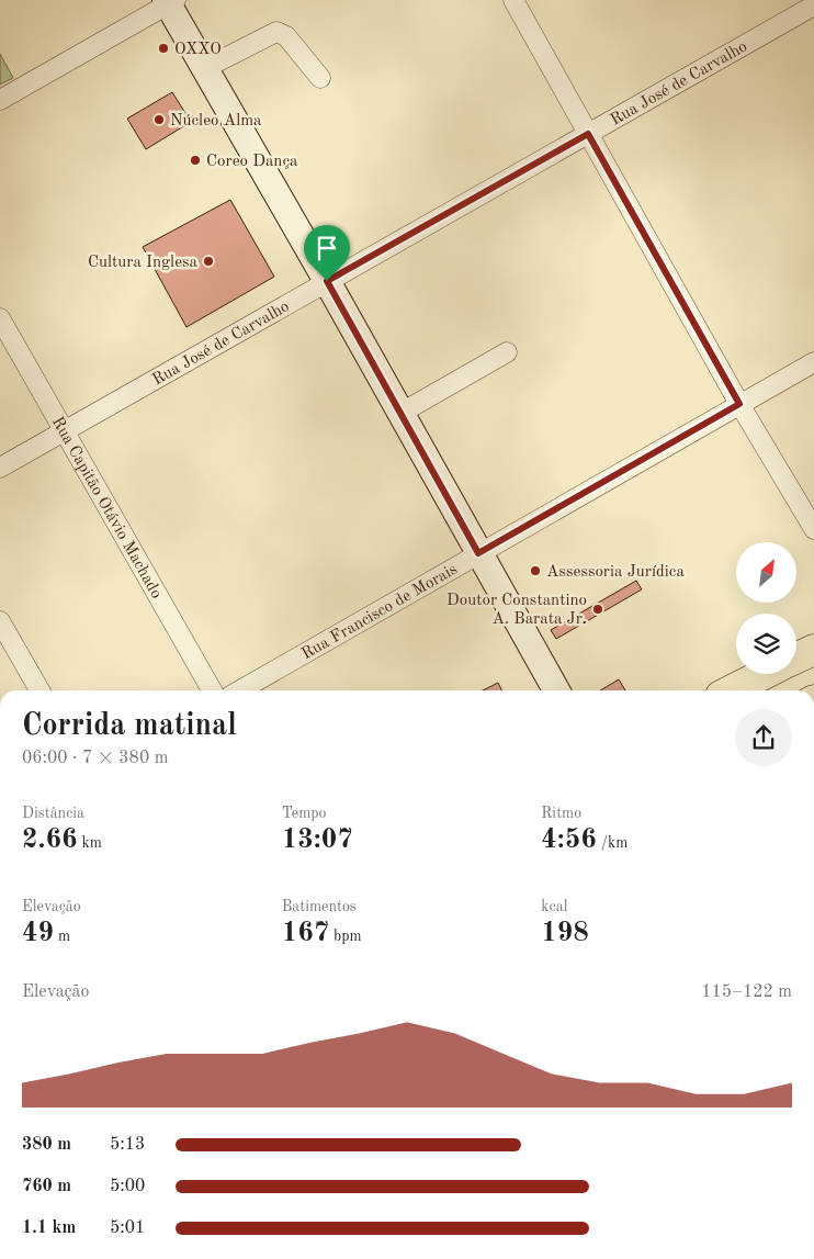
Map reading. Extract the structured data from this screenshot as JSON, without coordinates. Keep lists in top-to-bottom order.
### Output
{
  "streets": {
    "street": ["Rua José de Carvalho", "Rua Capitão Otávio Machado", "Rua Francisco de Morais"]
  },
  "crossings": [
    ["Rua José de Carvalho", "Rua Capitão Otávio Machado"]
  ],
  "places": [
    "OXXO",
    "Núcleo Alma",
    "Coreo Dança",
    "Cultura Inglesa",
    "Assessoria Jurídica",
    "Doutor Constantino A. Barata Jr."
  ],
  "north": "top right",
  "page": {
    "heading": ["Corrida matinal", "06:00 · 7 × 380 m"],
    "stats": [
      ["Distância", "2.66 km"],
      ["Tempo", "13:07"],
      ["Ritmo", "4:56 /km"],
      ["Elevação", "49 m"],
      ["Batimentos", "167 bpm"],
      ["kcal", "198"]
    ],
    "chart": ["Elevação", "115–122 m"],
    "list": [
      {
        "name": "380 m",
        "note": "5:13"
      },
      {
        "name": "760 m",
        "note": "5:00"
      },
      {
        "name": "1.1 km",
        "note": "5:01"
      }
    ]
  }
}
